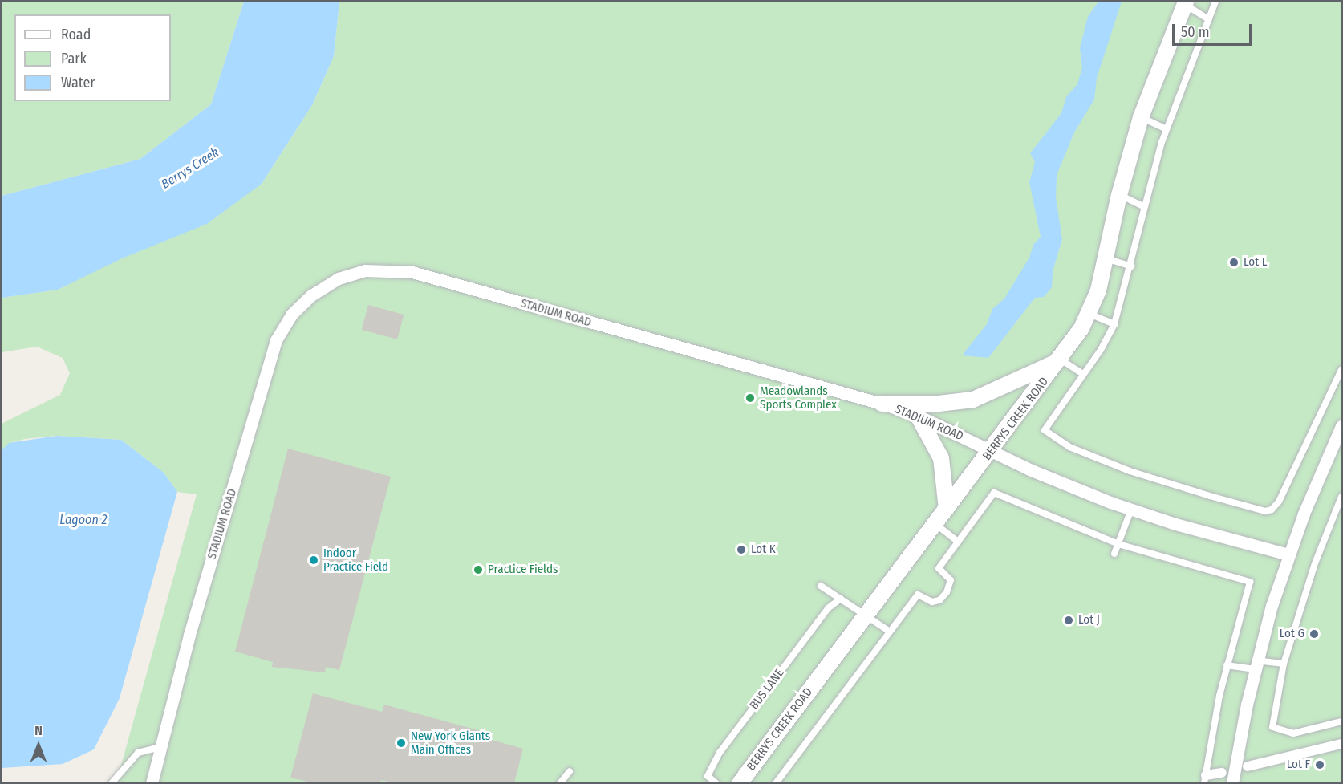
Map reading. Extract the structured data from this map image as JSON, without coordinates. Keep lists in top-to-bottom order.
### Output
{
  "streets": {
    "street": ["STADIUM ROAD", "BERRYS CREEK ROAD"],
    "lane": ["BUS LANE"]
  },
  "crossings": [
    ["STADIUM ROAD", "BERRYS CREEK ROAD"]
  ],
  "water": ["Berrys Creek", "Lagoon 2"],
  "places": [
    "Lot L",
    "Meadowlands Sports Complex",
    "Lot K",
    "Indoor Practice Field",
    "Practice Fields",
    "Lot J",
    "Lot G",
    "New York Giants Main Offices",
    "Lot F"
  ],
  "legend": ["Road", "Park", "Water"],
  "scale_bar": "50 m",
  "north": "top"
}
